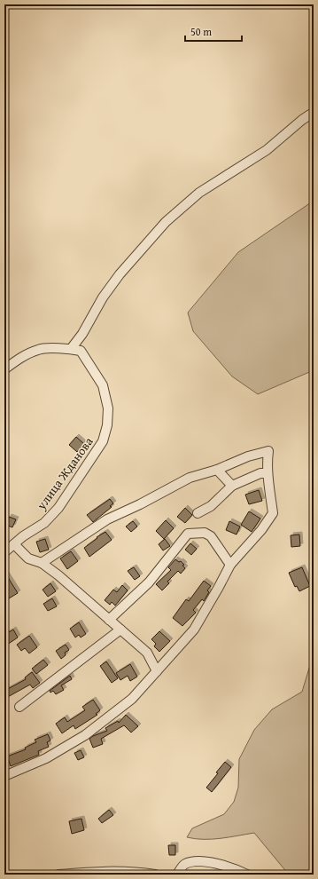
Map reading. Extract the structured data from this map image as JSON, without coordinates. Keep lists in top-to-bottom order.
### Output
{
  "streets": {
    "street": ["улица Жданова"]
  },
  "scale_bar": "50 m"
}
